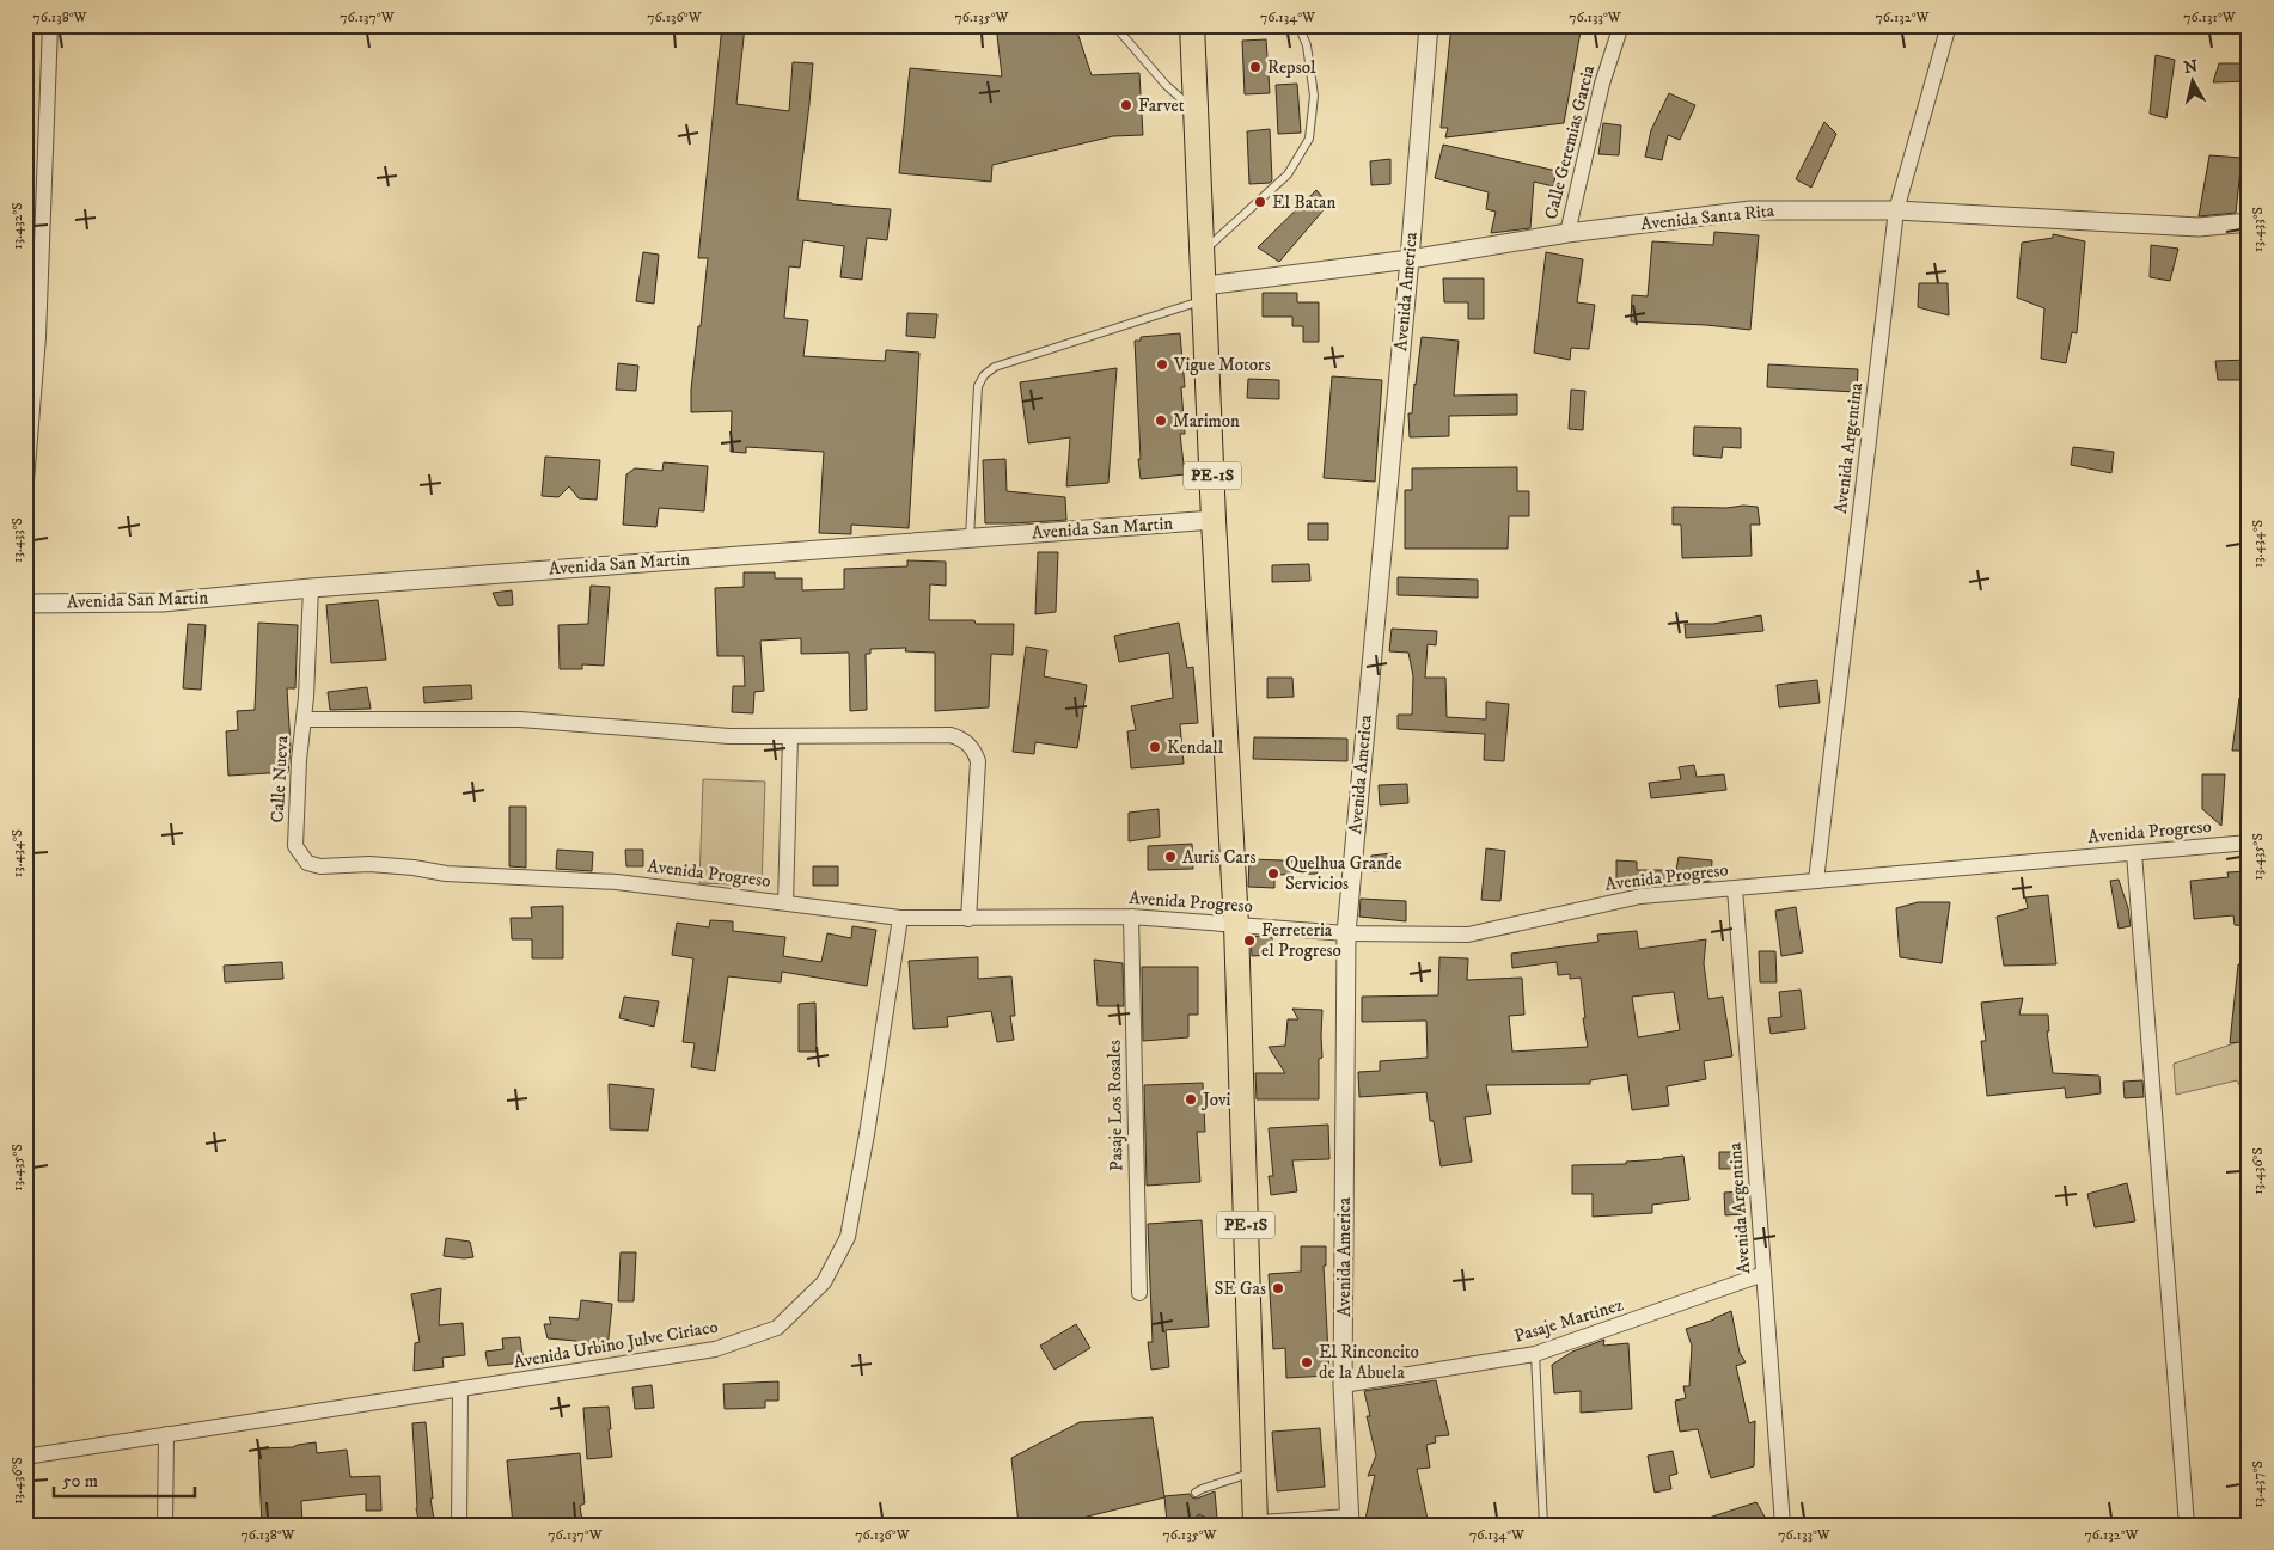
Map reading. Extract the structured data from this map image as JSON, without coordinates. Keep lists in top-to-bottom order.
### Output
{
  "streets": {
    "highway": ["PE-1S"],
    "street": [
      "Calle Geremias Garcia",
      "Avenida Santa Rita",
      "Avenida America",
      "Avenida Argentina",
      "Avenida San Martin",
      "Calle Nueva",
      "Avenida Progreso",
      "Pasaje Los Rosales",
      "Pasaje Martinez",
      "Avenida Urbino Julve Ciriaco"
    ]
  },
  "crossings": [
    ["Calle Geremias Garcia", "Avenida Santa Rita"],
    ["Avenida Santa Rita", "Avenida America"],
    ["Avenida Santa Rita", "Avenida Argentina"],
    ["Avenida Santa Rita", "PE-1S"],
    ["Avenida America", "Avenida Progreso"],
    ["Avenida America", "Pasaje Martinez"],
    ["Avenida Argentina", "Avenida Progreso"],
    ["Avenida Argentina", "Pasaje Martinez"],
    ["PE-1S", "Avenida San Martin"],
    ["PE-1S", "Avenida Progreso"],
    ["Avenida San Martin", "Calle Nueva"],
    ["Calle Nueva", "Avenida Progreso"],
    ["Avenida Progreso", "Pasaje Los Rosales"],
    ["Avenida Progreso", "Avenida Urbino Julve Ciriaco"]
  ],
  "places": [
    "Repsol",
    "Farvet",
    "El Batan",
    "Vigue Motors",
    "Marimon",
    "Kendall",
    "Auris Cars",
    "Quelhua Grande Servicios",
    "Ferreteria el Progreso",
    "Jovi",
    "SE Gas",
    "El Rinconcito de la Abuela"
  ],
  "scale_bar": "50 m",
  "north": "top",
  "coordinates": [
    "76.138°W",
    "76.137°W",
    "76.136°W",
    "76.135°W",
    "76.134°W",
    "76.133°W",
    "76.132°W",
    "76.131°W",
    "13.432°S",
    "13.433°S",
    "13.434°S",
    "13.435°S",
    "13.436°S",
    "13.437°S"
  ]
}
